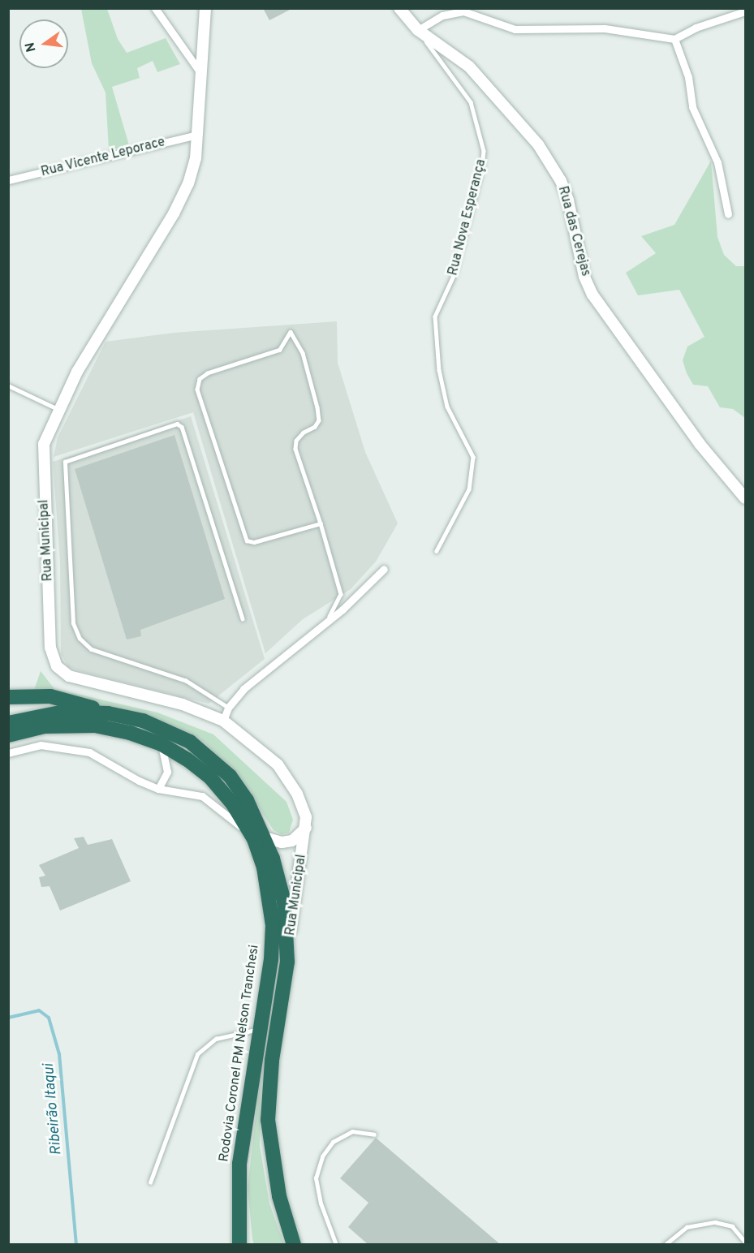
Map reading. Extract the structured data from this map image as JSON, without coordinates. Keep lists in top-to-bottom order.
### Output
{
  "streets": {
    "highway": ["Rodovia Coronel PM Nelson Tranchesi"],
    "main road": ["Rua das Cerejas", "Rua Municipal"],
    "street": ["Rua Vicente Leporace"],
    "lane": ["Rua Nova Esperança"]
  },
  "crossings": [
    ["Rua Vicente Leporace", "Rua Municipal"],
    ["Rua Nova Esperança", "Rua das Cerejas"],
    ["Rua Municipal", "Rodovia Coronel PM Nelson Tranchesi"]
  ],
  "water": ["Ribeirão Itaqui"],
  "north": "left"
}
